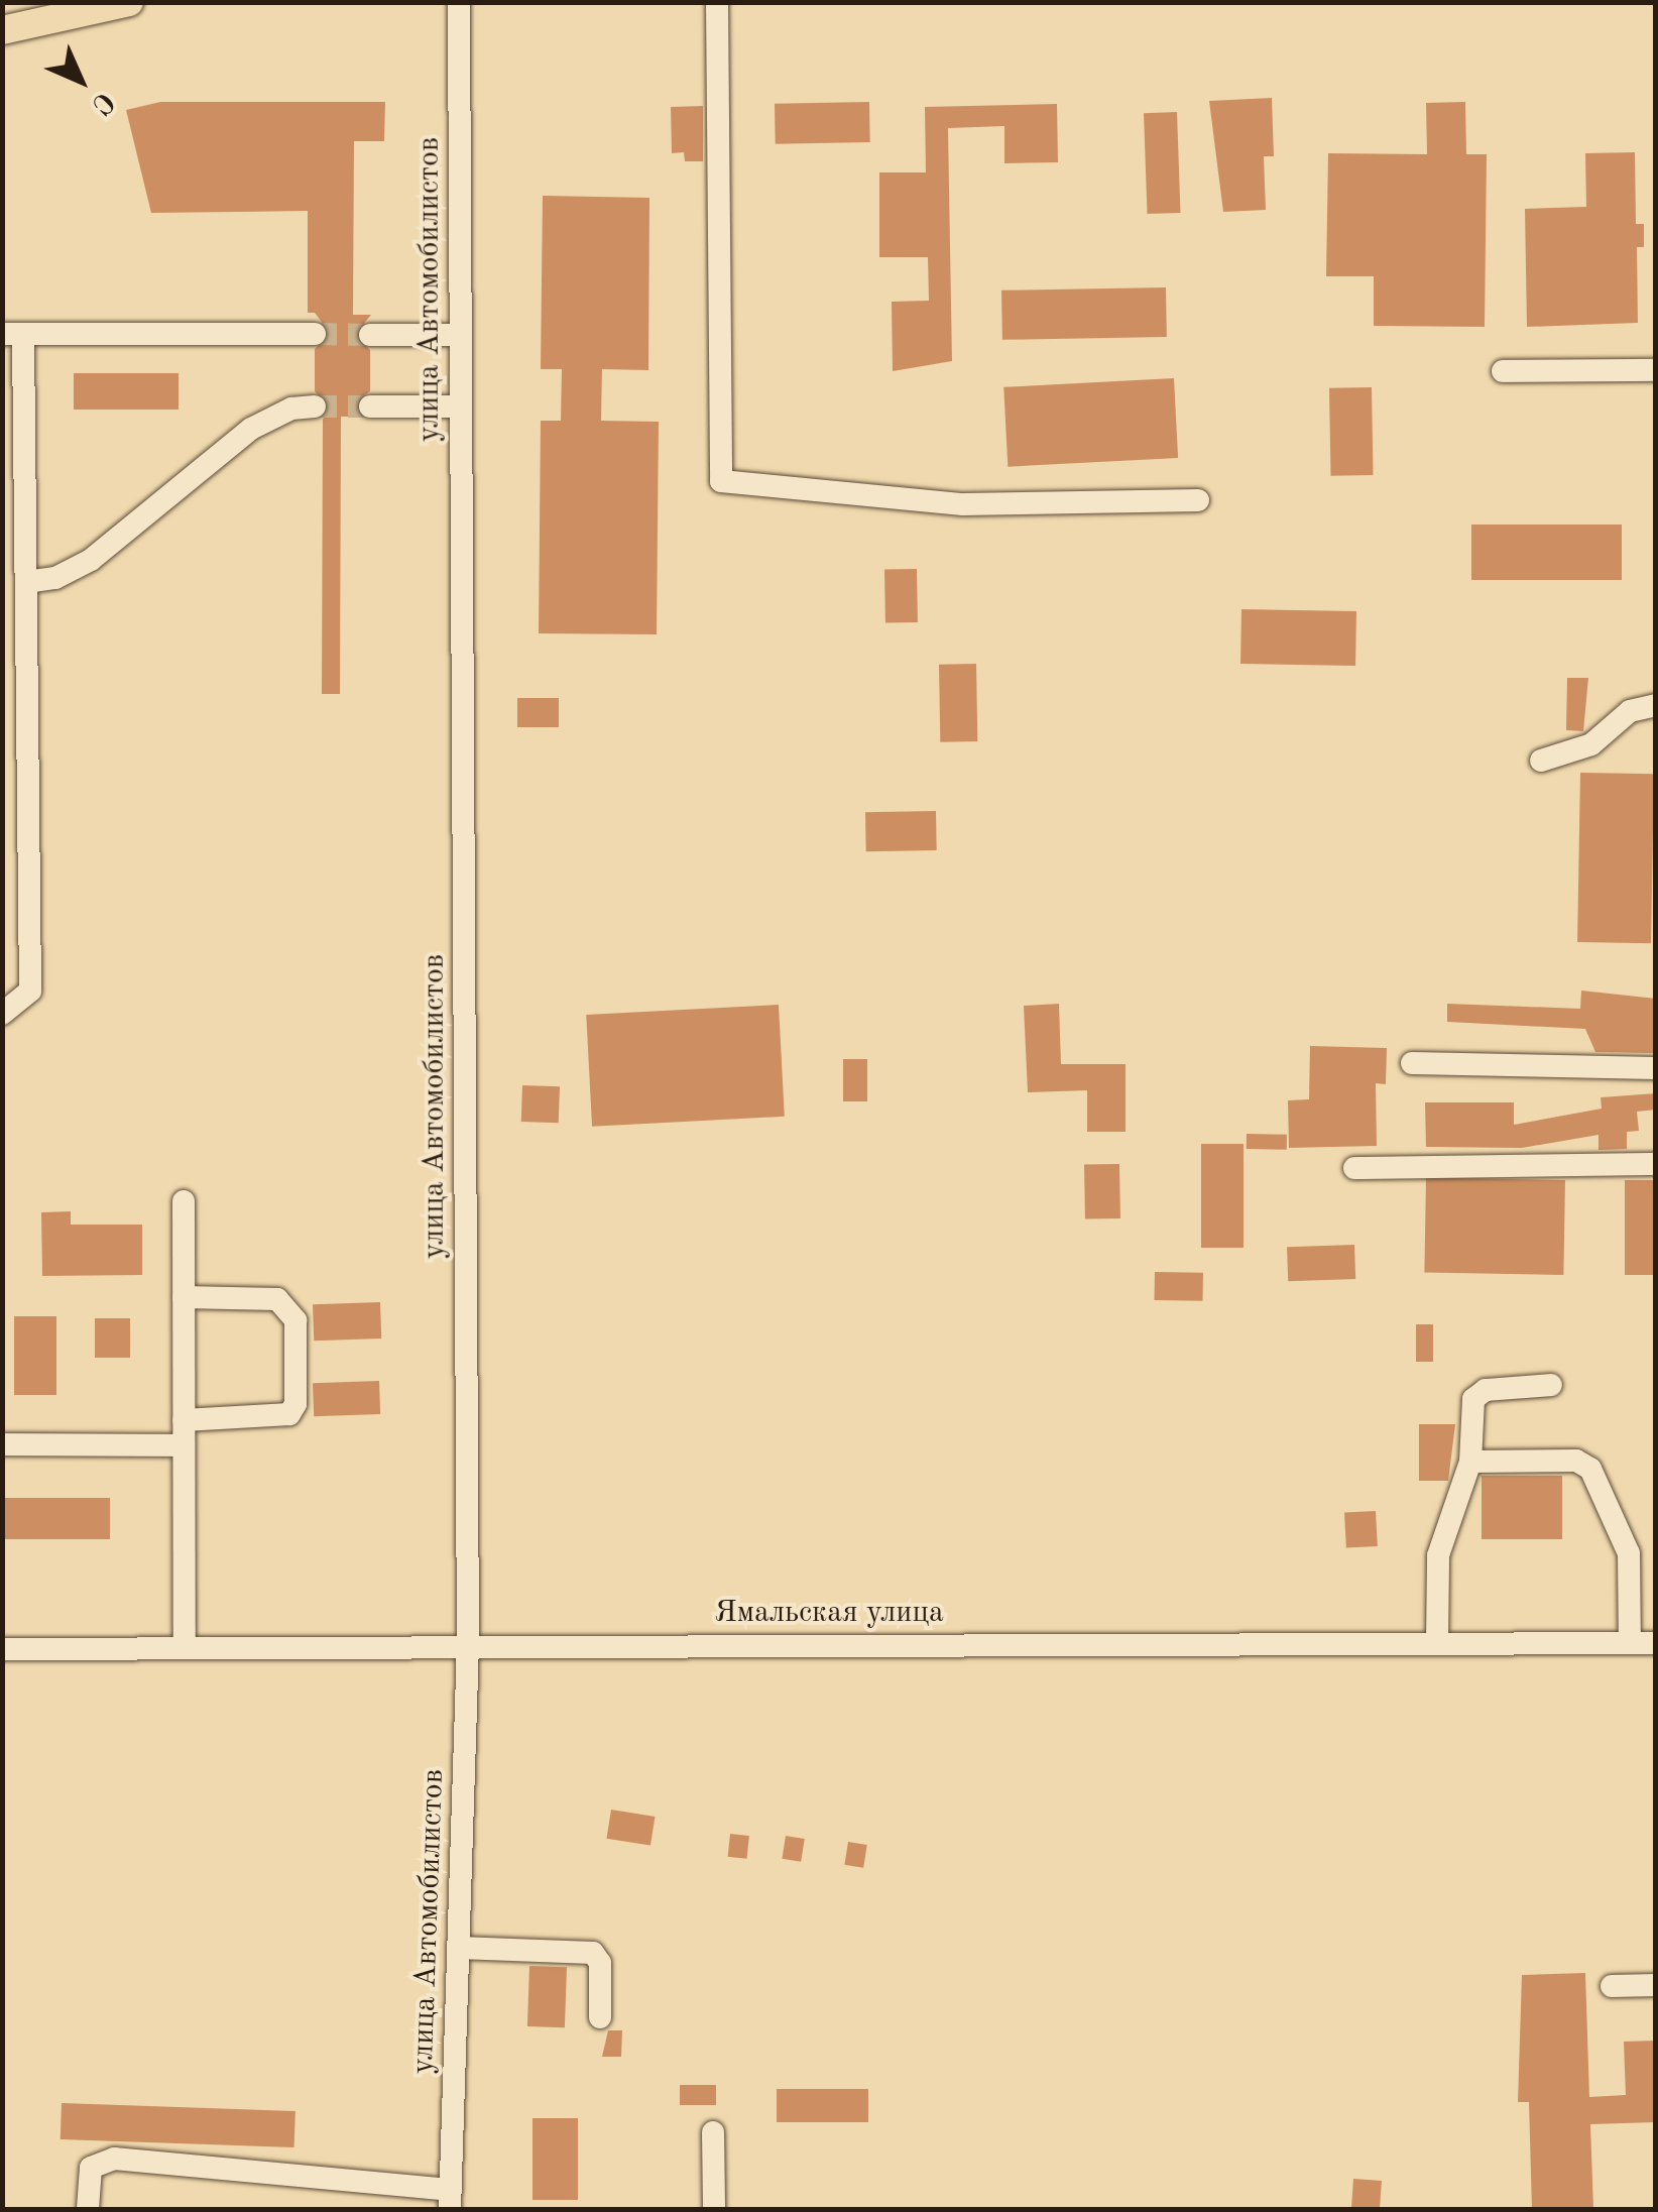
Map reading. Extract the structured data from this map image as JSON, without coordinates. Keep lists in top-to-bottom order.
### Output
{
  "streets": {
    "street": ["улица Автомобилистов", "Ямальская улица"]
  },
  "crossings": [
    ["улица Автомобилистов", "Ямальская улица"]
  ],
  "north": "bottom right"
}
